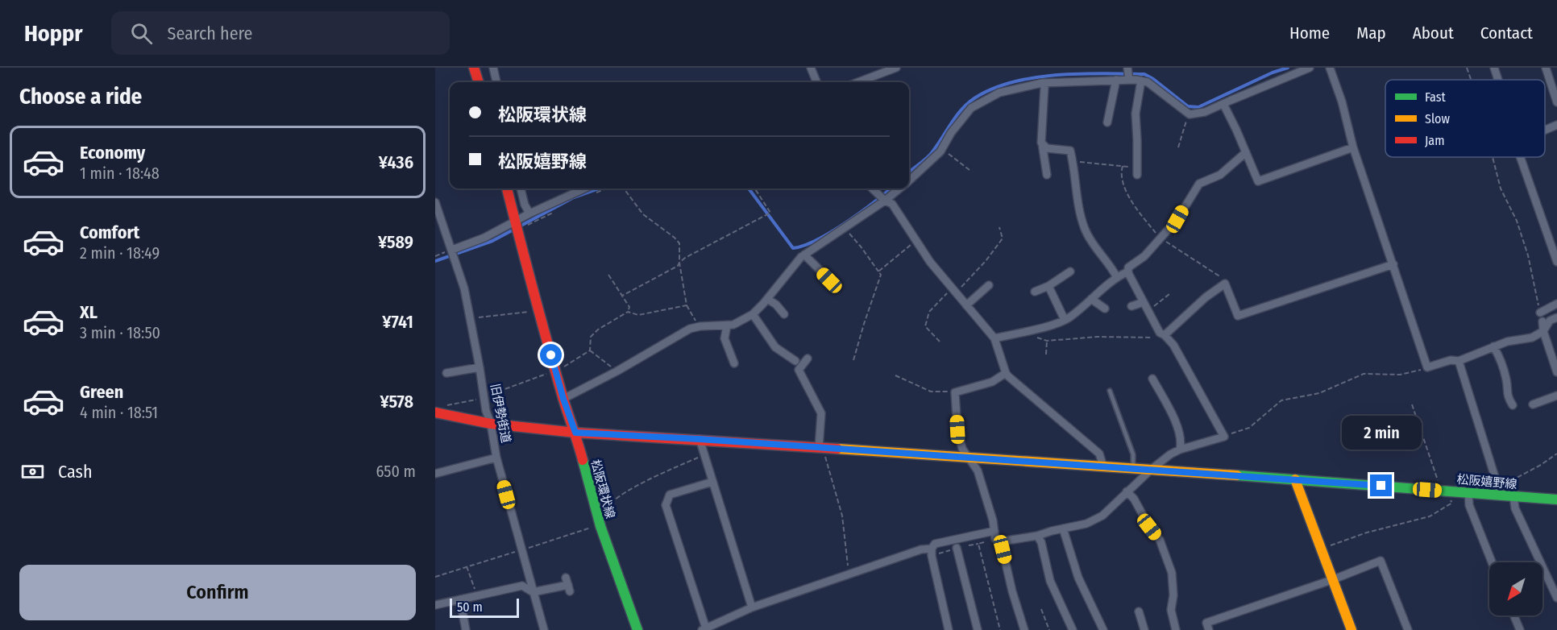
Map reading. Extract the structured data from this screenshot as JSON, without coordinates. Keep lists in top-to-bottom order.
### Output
{
  "streets": {
    "main road": ["松阪嬉野線", "松阪環状線"],
    "street": ["旧伊勢街道"]
  },
  "crossings": [
    ["旧伊勢街道", "松阪嬉野線"],
    ["松阪嬉野線", "松阪環状線"]
  ],
  "legend": ["Fast", "Slow", "Jam"],
  "scale_bar": "50 m",
  "north": "bottom left",
  "page": {
    "header": "Hoppr",
    "search": "Search here",
    "nav": [
      "Home",
      "Map",
      "About",
      "Contact"
    ],
    "heading": "Choose a ride",
    "banner": ["松阪環状線", "松阪嬉野線"],
    "list": [
      {
        "name": "Economy",
        "note": "1 min · 18:48",
        "value": "¥436"
      },
      {
        "name": "Comfort",
        "note": "2 min · 18:49",
        "value": "¥589"
      },
      {
        "name": "XL",
        "note": "3 min · 18:50",
        "value": "¥741"
      },
      {
        "name": "Green",
        "note": "4 min · 18:51",
        "value": "¥578"
      }
    ],
    "bubble": "2 min",
    "pay": ["Cash", "650 m"],
    "buttons": "Confirm",
    "scale": "50 m"
  }
}
